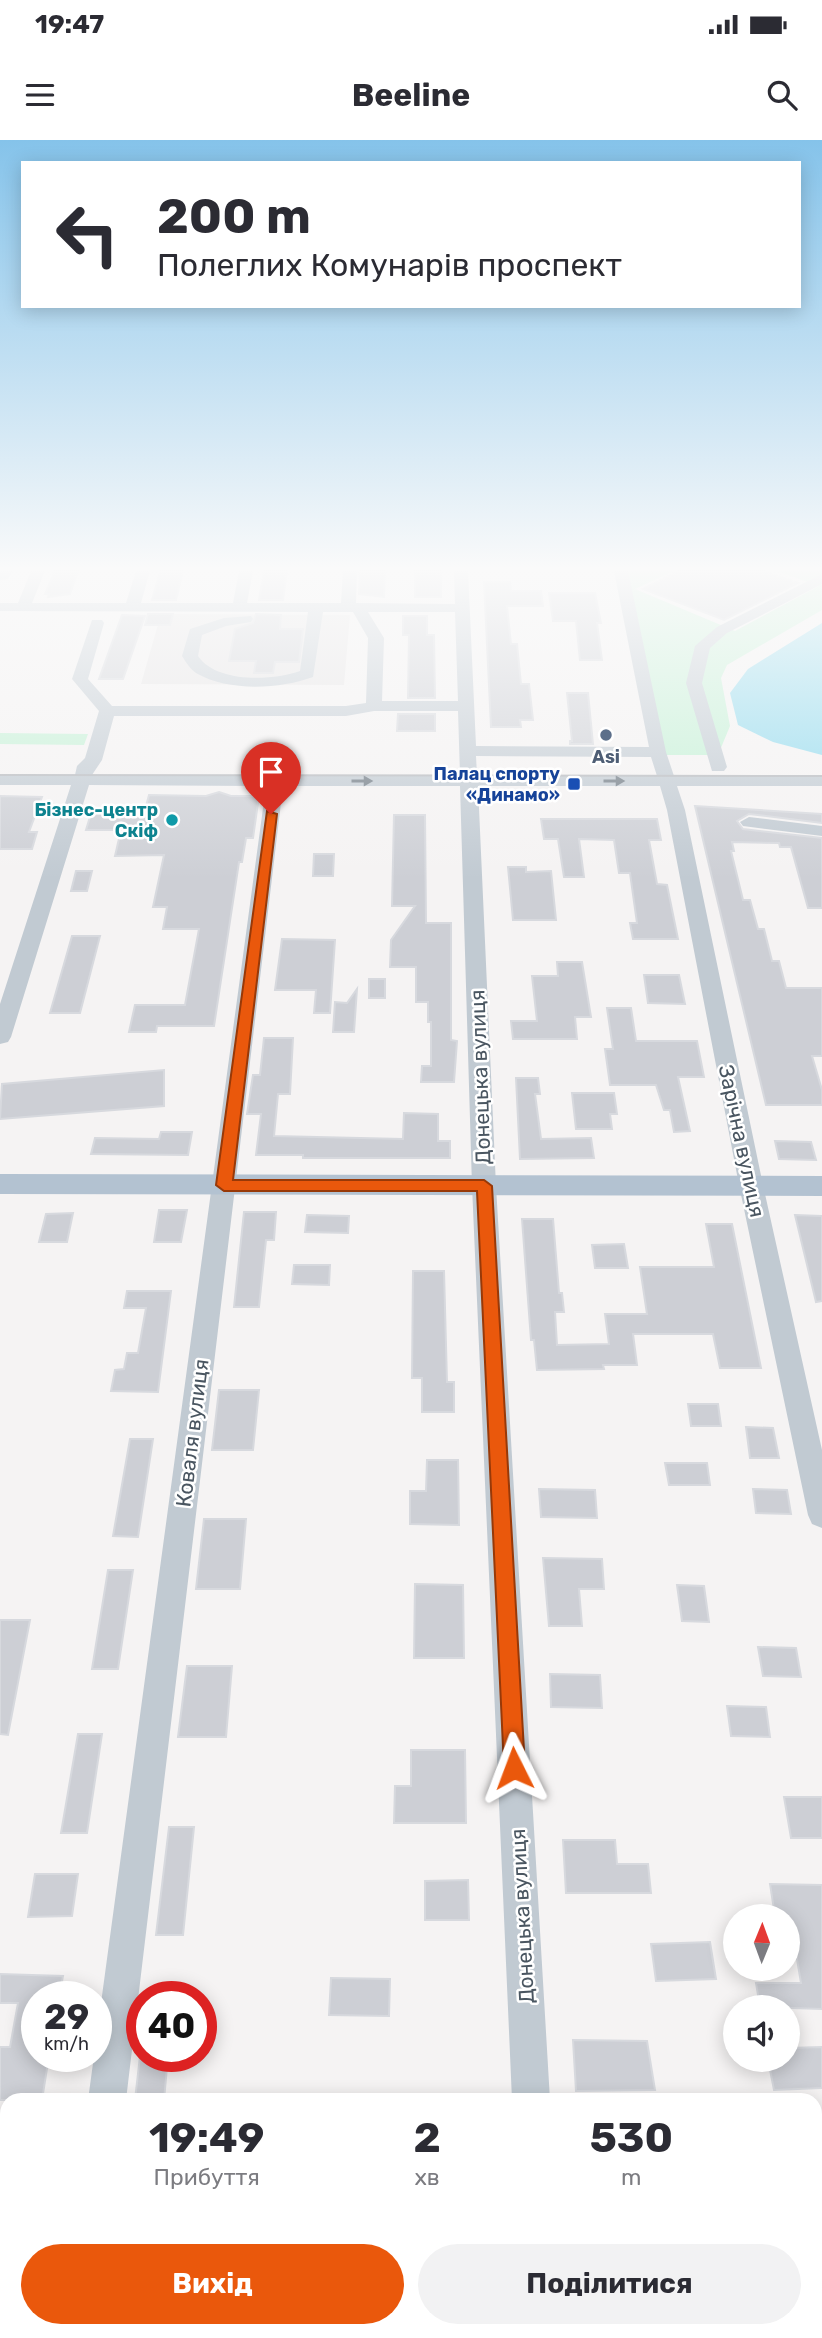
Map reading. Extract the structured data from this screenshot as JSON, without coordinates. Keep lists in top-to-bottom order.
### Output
{
  "streets": {
    "street": ["Донецька вулиця", "Зарічна вулиця", "Коваля вулиця"]
  },
  "places": {
    "other": ["Asi", "Бізнес-центр Скіф"],
    "transit": ["Палац спорту «Динамо»"]
  },
  "north": "top",
  "page": {
    "status": "19:47",
    "header": "Beeline",
    "turn": ["200 m", "Полеглих Комунарів проспект"],
    "speed": "29 km/h",
    "limit": "40",
    "eta": [
      "19:49",
      "Прибуття",
      "2",
      "хв",
      "530",
      "m"
    ],
    "buttons": ["Вихід", "Поділитися"]
  }
}
